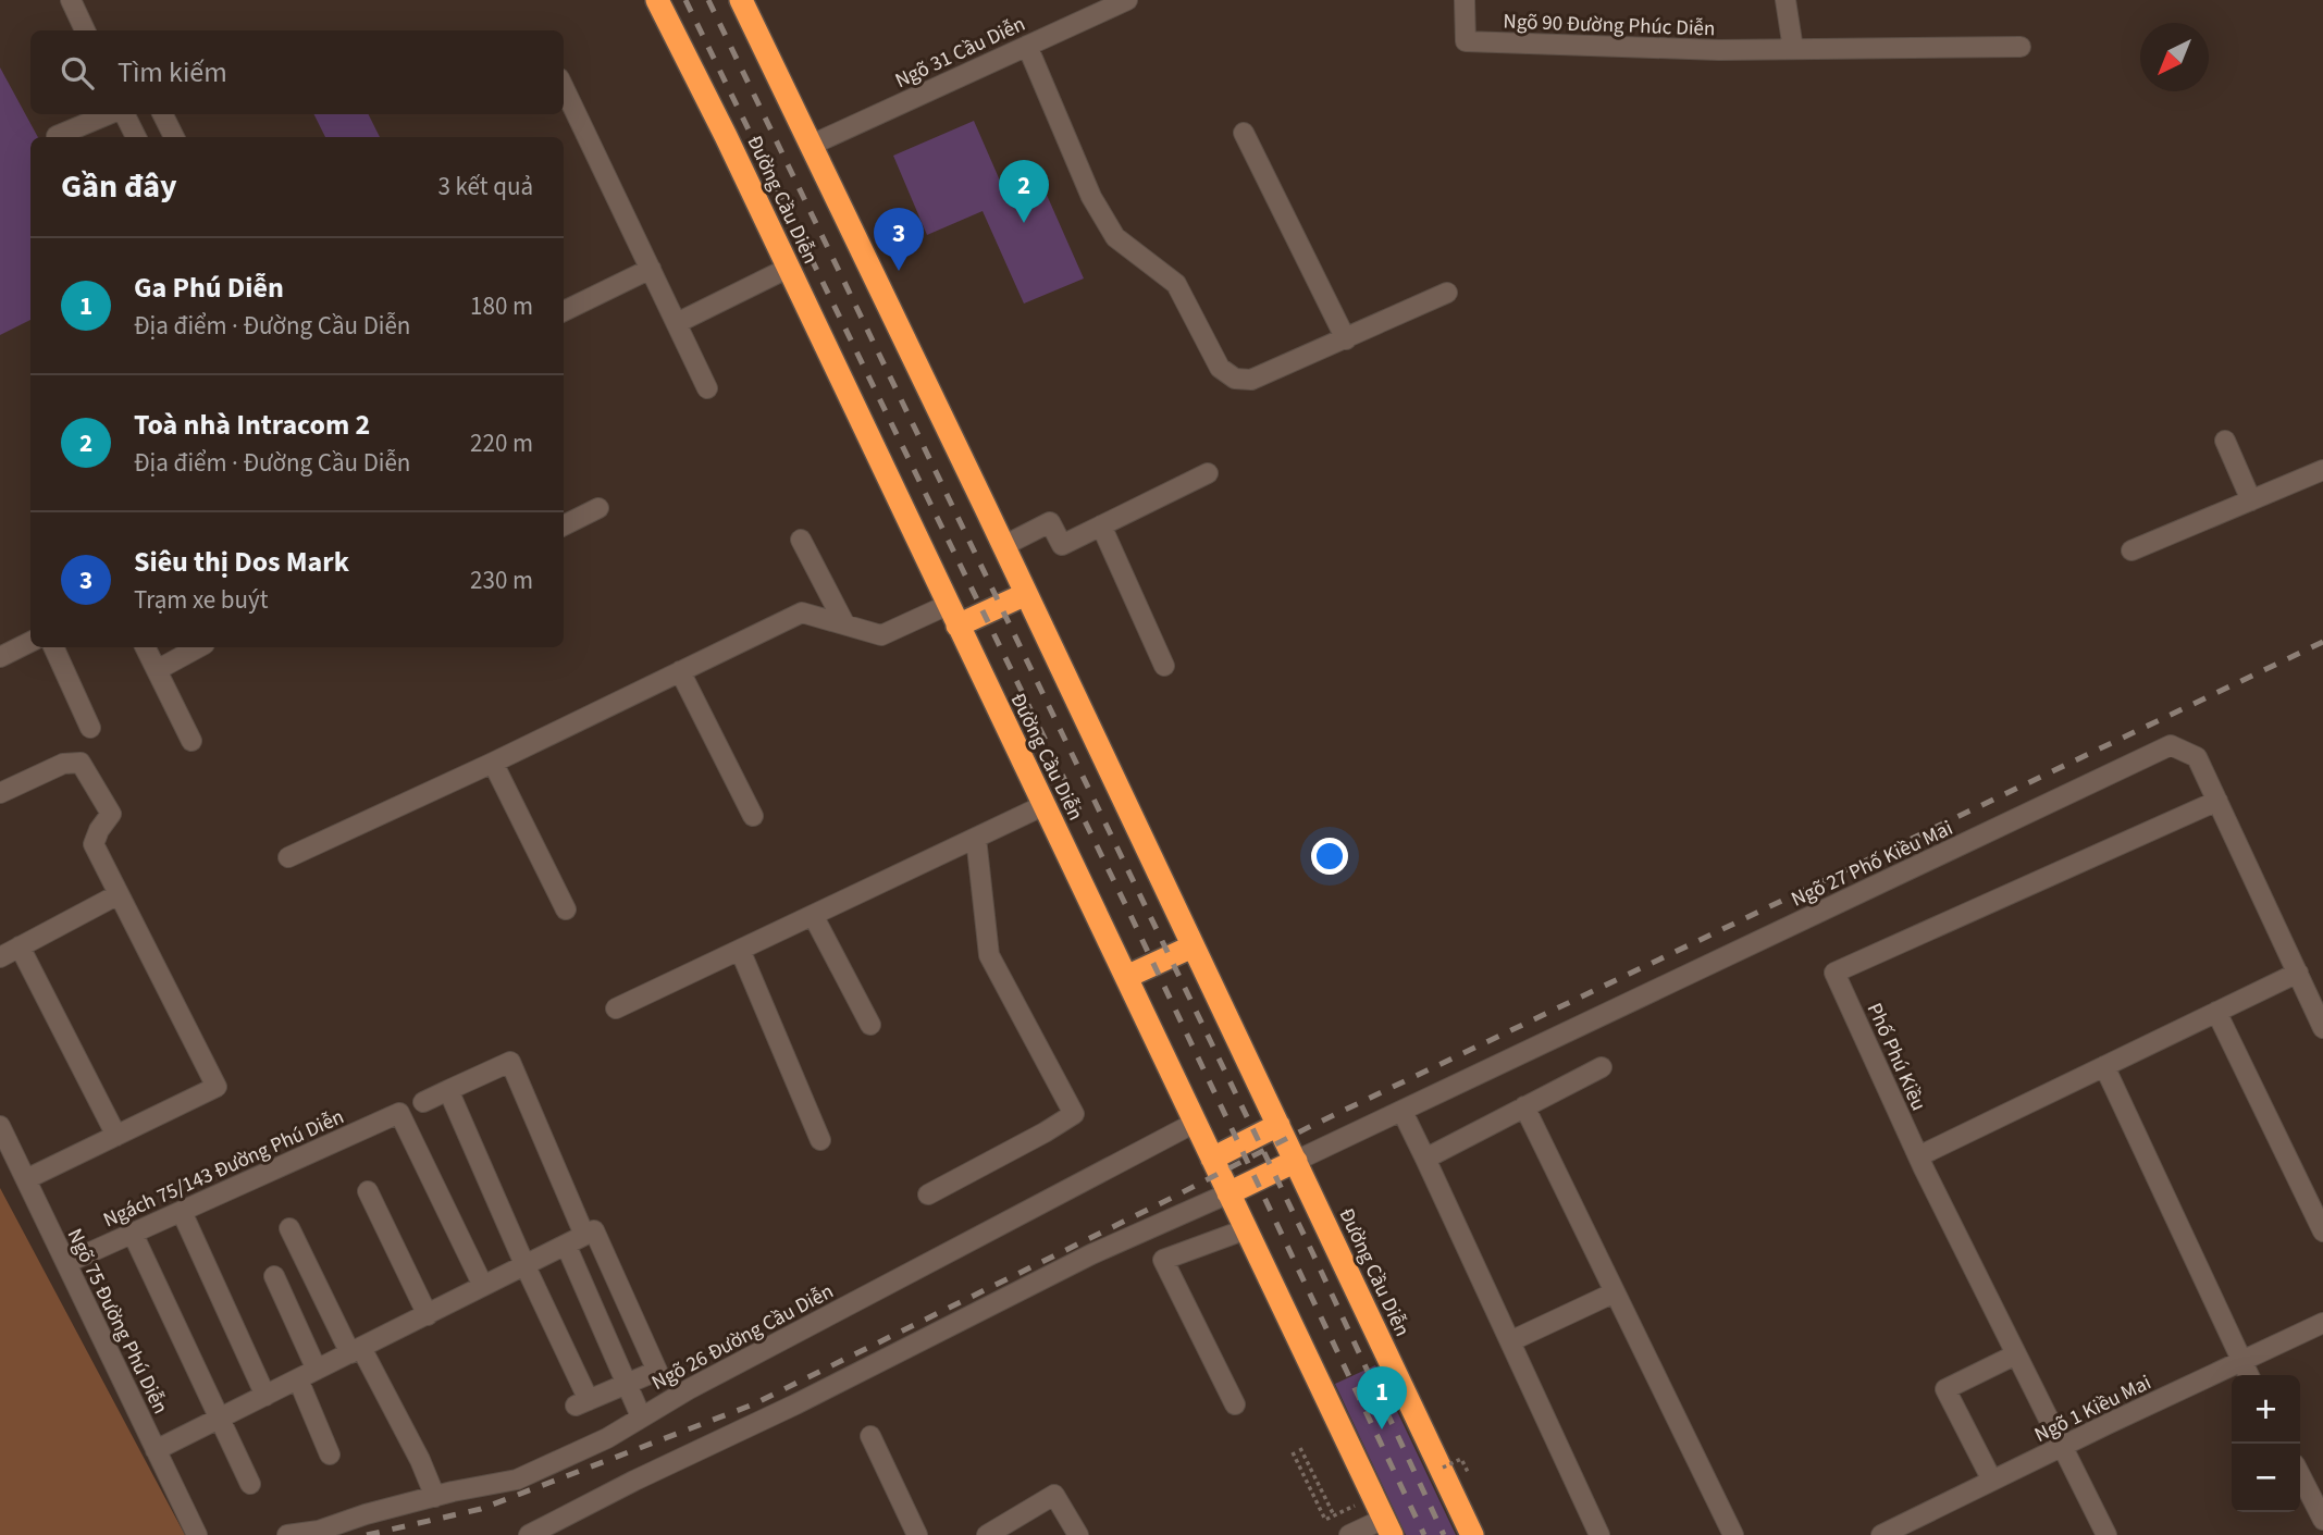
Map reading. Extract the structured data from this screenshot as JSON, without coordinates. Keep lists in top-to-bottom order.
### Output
{
  "streets": {
    "highway": ["Đường Cầu Diễn"],
    "street": [
      "Ngõ 90 Đường Phúc Diễn",
      "Ngõ 31 Cầu Diễn",
      "Ngõ 27 Phố Kiều Mai",
      "Phố Phú Kiều",
      "Ngách 75/143 Đường Phú Diễn",
      "Ngõ 75 Đường Phú Diễn",
      "Ngõ 26 Đường Cầu Diễn",
      "Ngõ 1 Kiều Mai"
    ]
  },
  "crossings": [
    ["Ngõ 31 Cầu Diễn", "Đường Cầu Diễn"],
    ["Đường Cầu Diễn", "Ngõ 27 Phố Kiều Mai"],
    ["Đường Cầu Diễn", "Ngõ 26 Đường Cầu Diễn"],
    ["Ngõ 27 Phố Kiều Mai", "Phố Phú Kiều"],
    ["Phố Phú Kiều", "Ngõ 1 Kiều Mai"],
    ["Ngách 75/143 Đường Phú Diễn", "Ngõ 75 Đường Phú Diễn"]
  ],
  "north": "bottom left",
  "page": {
    "search": "Tìm kiếm",
    "heading": ["Gần đây", "3 kết quả"],
    "pins": ["2", "3", "1"],
    "list": [
      {
        "mark": "1",
        "name": "Ga Phú Diễn",
        "note": "Địa điểm · Đường Cầu Diễn",
        "value": "180 m"
      },
      {
        "mark": "2",
        "name": "Toà nhà Intracom 2",
        "note": "Địa điểm · Đường Cầu Diễn",
        "value": "220 m"
      },
      {
        "mark": "3",
        "name": "Siêu thị Dos Mark",
        "note": "Trạm xe buýt",
        "value": "230 m"
      }
    ],
    "map_buttons": ["+", "−"]
  }
}
